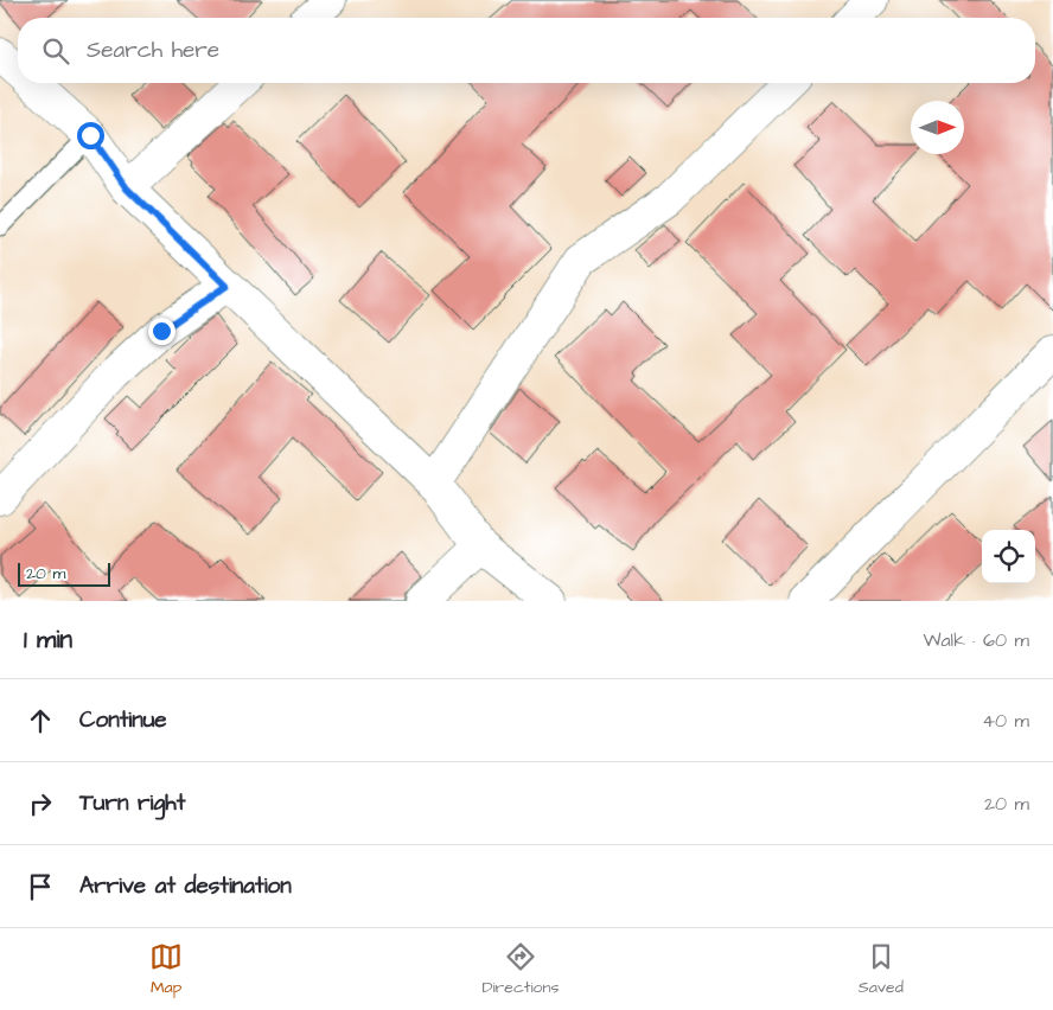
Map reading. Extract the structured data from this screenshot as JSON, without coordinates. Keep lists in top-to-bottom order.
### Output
{
  "scale_bar": "20 m",
  "north": "right",
  "page": {
    "search": "Search here",
    "scale": "20 m",
    "heading": ["1 min", "Walk · 60 m"],
    "list": [
      ["Continue", "40 m"],
      ["Turn right", "20 m"],
      "Arrive at destination"
    ],
    "nav": ["Map", "Directions", "Saved"]
  }
}
